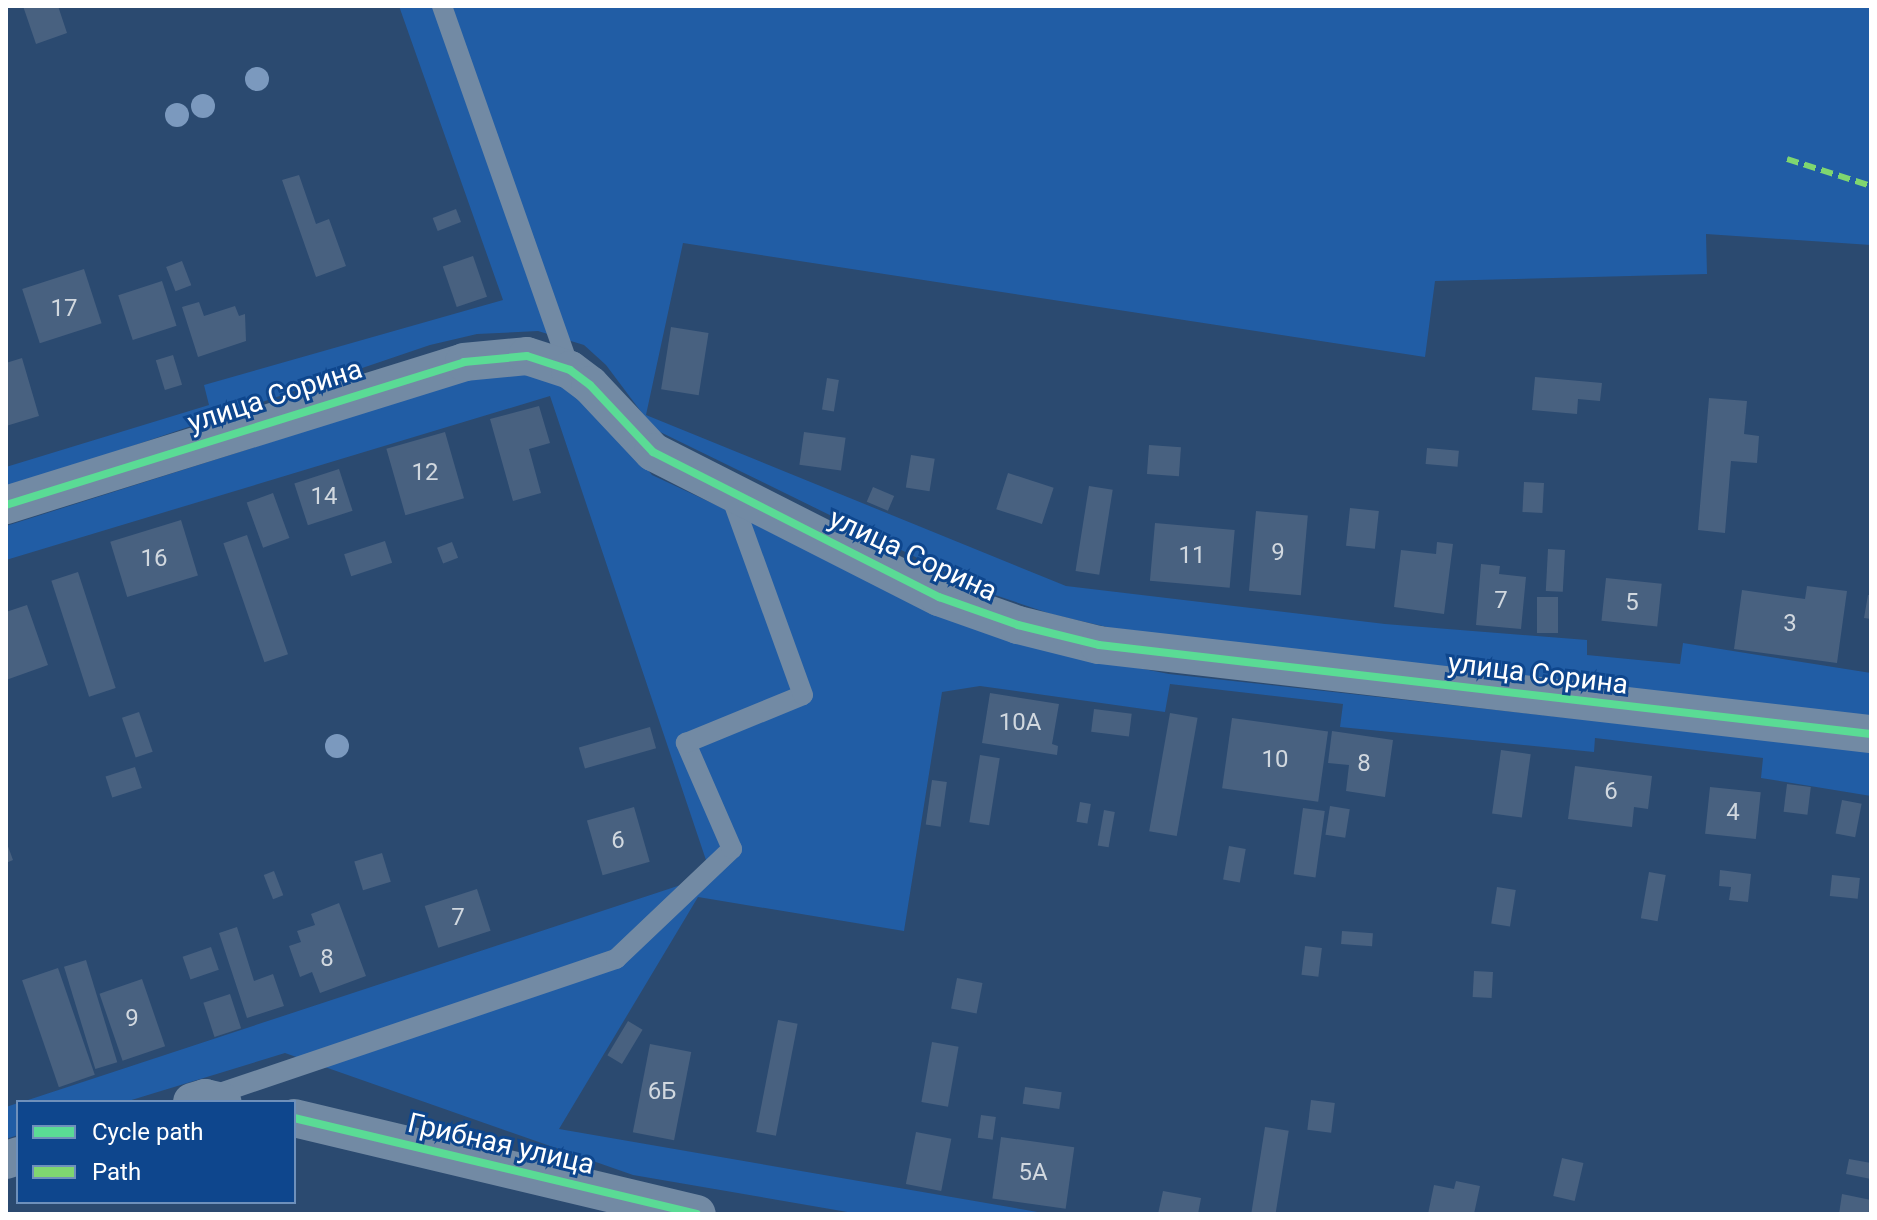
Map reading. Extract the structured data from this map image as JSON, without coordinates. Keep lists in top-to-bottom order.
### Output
{
  "streets": {
    "street": ["улица Сорина", "Грибная улица"]
  },
  "house_numbers": [
    "17",
    "12",
    "14",
    "9",
    "11",
    "16",
    "7",
    "5",
    "3",
    "10А",
    "10",
    "8",
    "6",
    "4",
    "6",
    "7",
    "8",
    "9",
    "6Б",
    "5А"
  ],
  "legend": ["Cycle path", "Path"]
}
